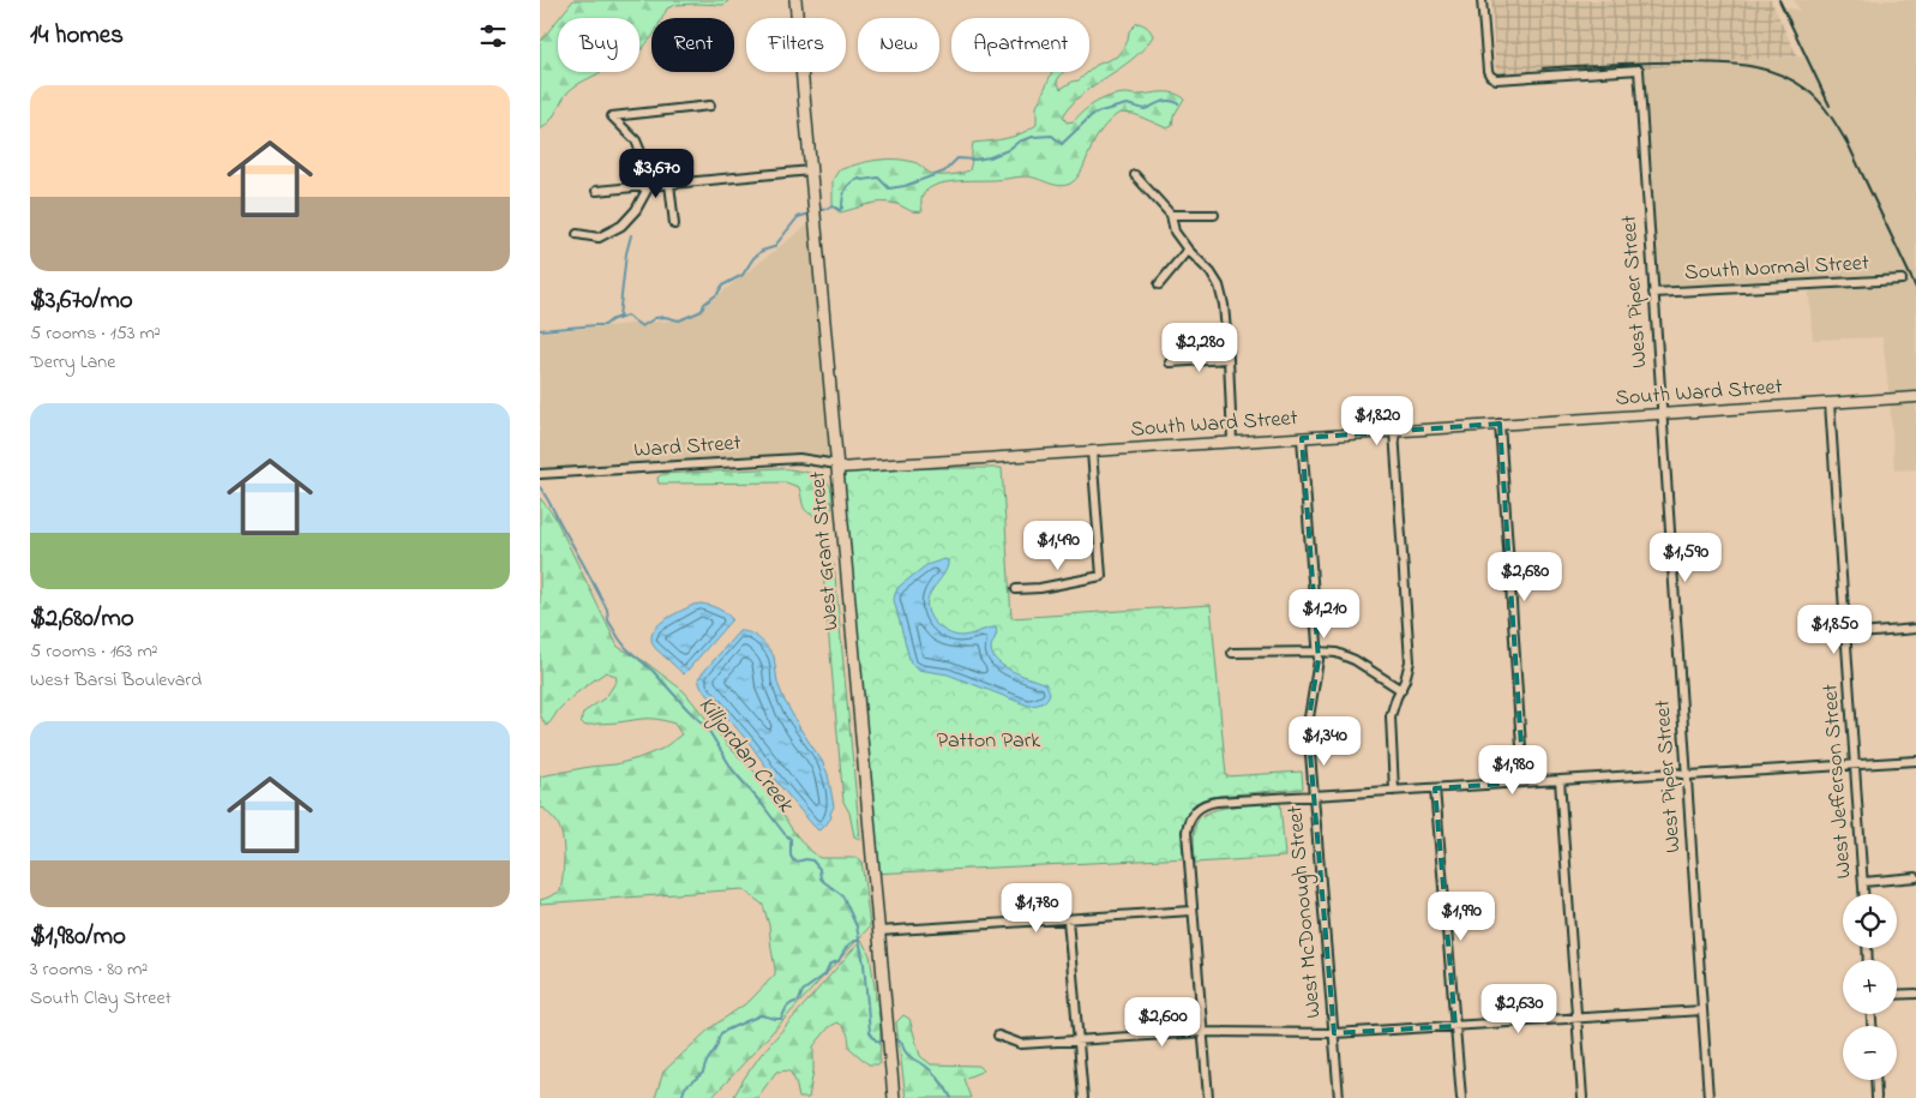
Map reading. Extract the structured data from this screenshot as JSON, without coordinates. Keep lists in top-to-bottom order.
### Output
{
  "streets": {
    "main road": ["West Grant Street"],
    "street": [
      "South Normal Street",
      "West Piper Street",
      "South Ward Street",
      "Ward Street",
      "West Jefferson Street",
      "West McDonough Street"
    ]
  },
  "crossings": [
    ["South Normal Street", "West Piper Street"],
    ["West Piper Street", "South Ward Street"],
    ["South Ward Street", "Ward Street"],
    ["South Ward Street", "West Grant Street"],
    ["South Ward Street", "West Jefferson Street"],
    ["South Ward Street", "West McDonough Street"],
    ["Ward Street", "West Grant Street"]
  ],
  "water": ["Killjordan Creek"],
  "parks": ["Patton Park"],
  "page": {
    "heading": "14 homes",
    "chip": [
      "Buy",
      "Rent",
      "Filters",
      "New",
      "Apartment"
    ],
    "list": [
      {
        "name": "$3,670/mo",
        "note": "5 rooms · 153 m² · Derry Lane"
      },
      {
        "name": "$2,680/mo",
        "note": "5 rooms · 163 m² · West Barsi Boulevard"
      },
      {
        "name": "$1,980/mo",
        "note": "3 rooms · 80 m² · South Clay Street"
      }
    ],
    "price": [
      "$3,670",
      "$2,280",
      "$1,820",
      "$1,490",
      "$1,590",
      "$2,680",
      "$1,210",
      "$1,850",
      "$1,340",
      "$1,980",
      "$1,780",
      "$1,990",
      "$2,630",
      "$2,600"
    ],
    "map_buttons": ["+", "−"]
  }
}
